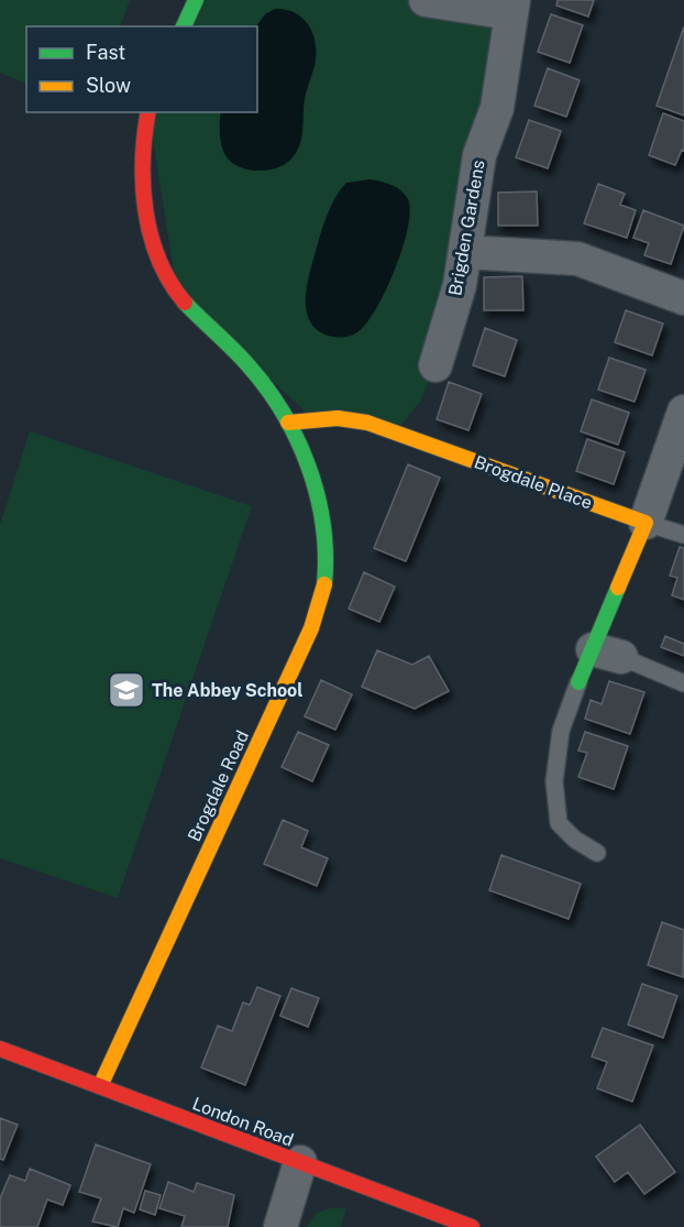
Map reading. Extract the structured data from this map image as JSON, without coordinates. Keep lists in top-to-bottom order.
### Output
{
  "streets": {
    "street": [
      "Brigden Gardens",
      "Brogdale Place",
      "Brogdale Road",
      "London Road"
    ]
  },
  "crossings": [
    ["Brogdale Place", "Brogdale Road"],
    ["Brogdale Road", "London Road"]
  ],
  "places": {
    "school or university": ["The Abbey School"]
  },
  "legend": ["Fast", "Slow"]
}
